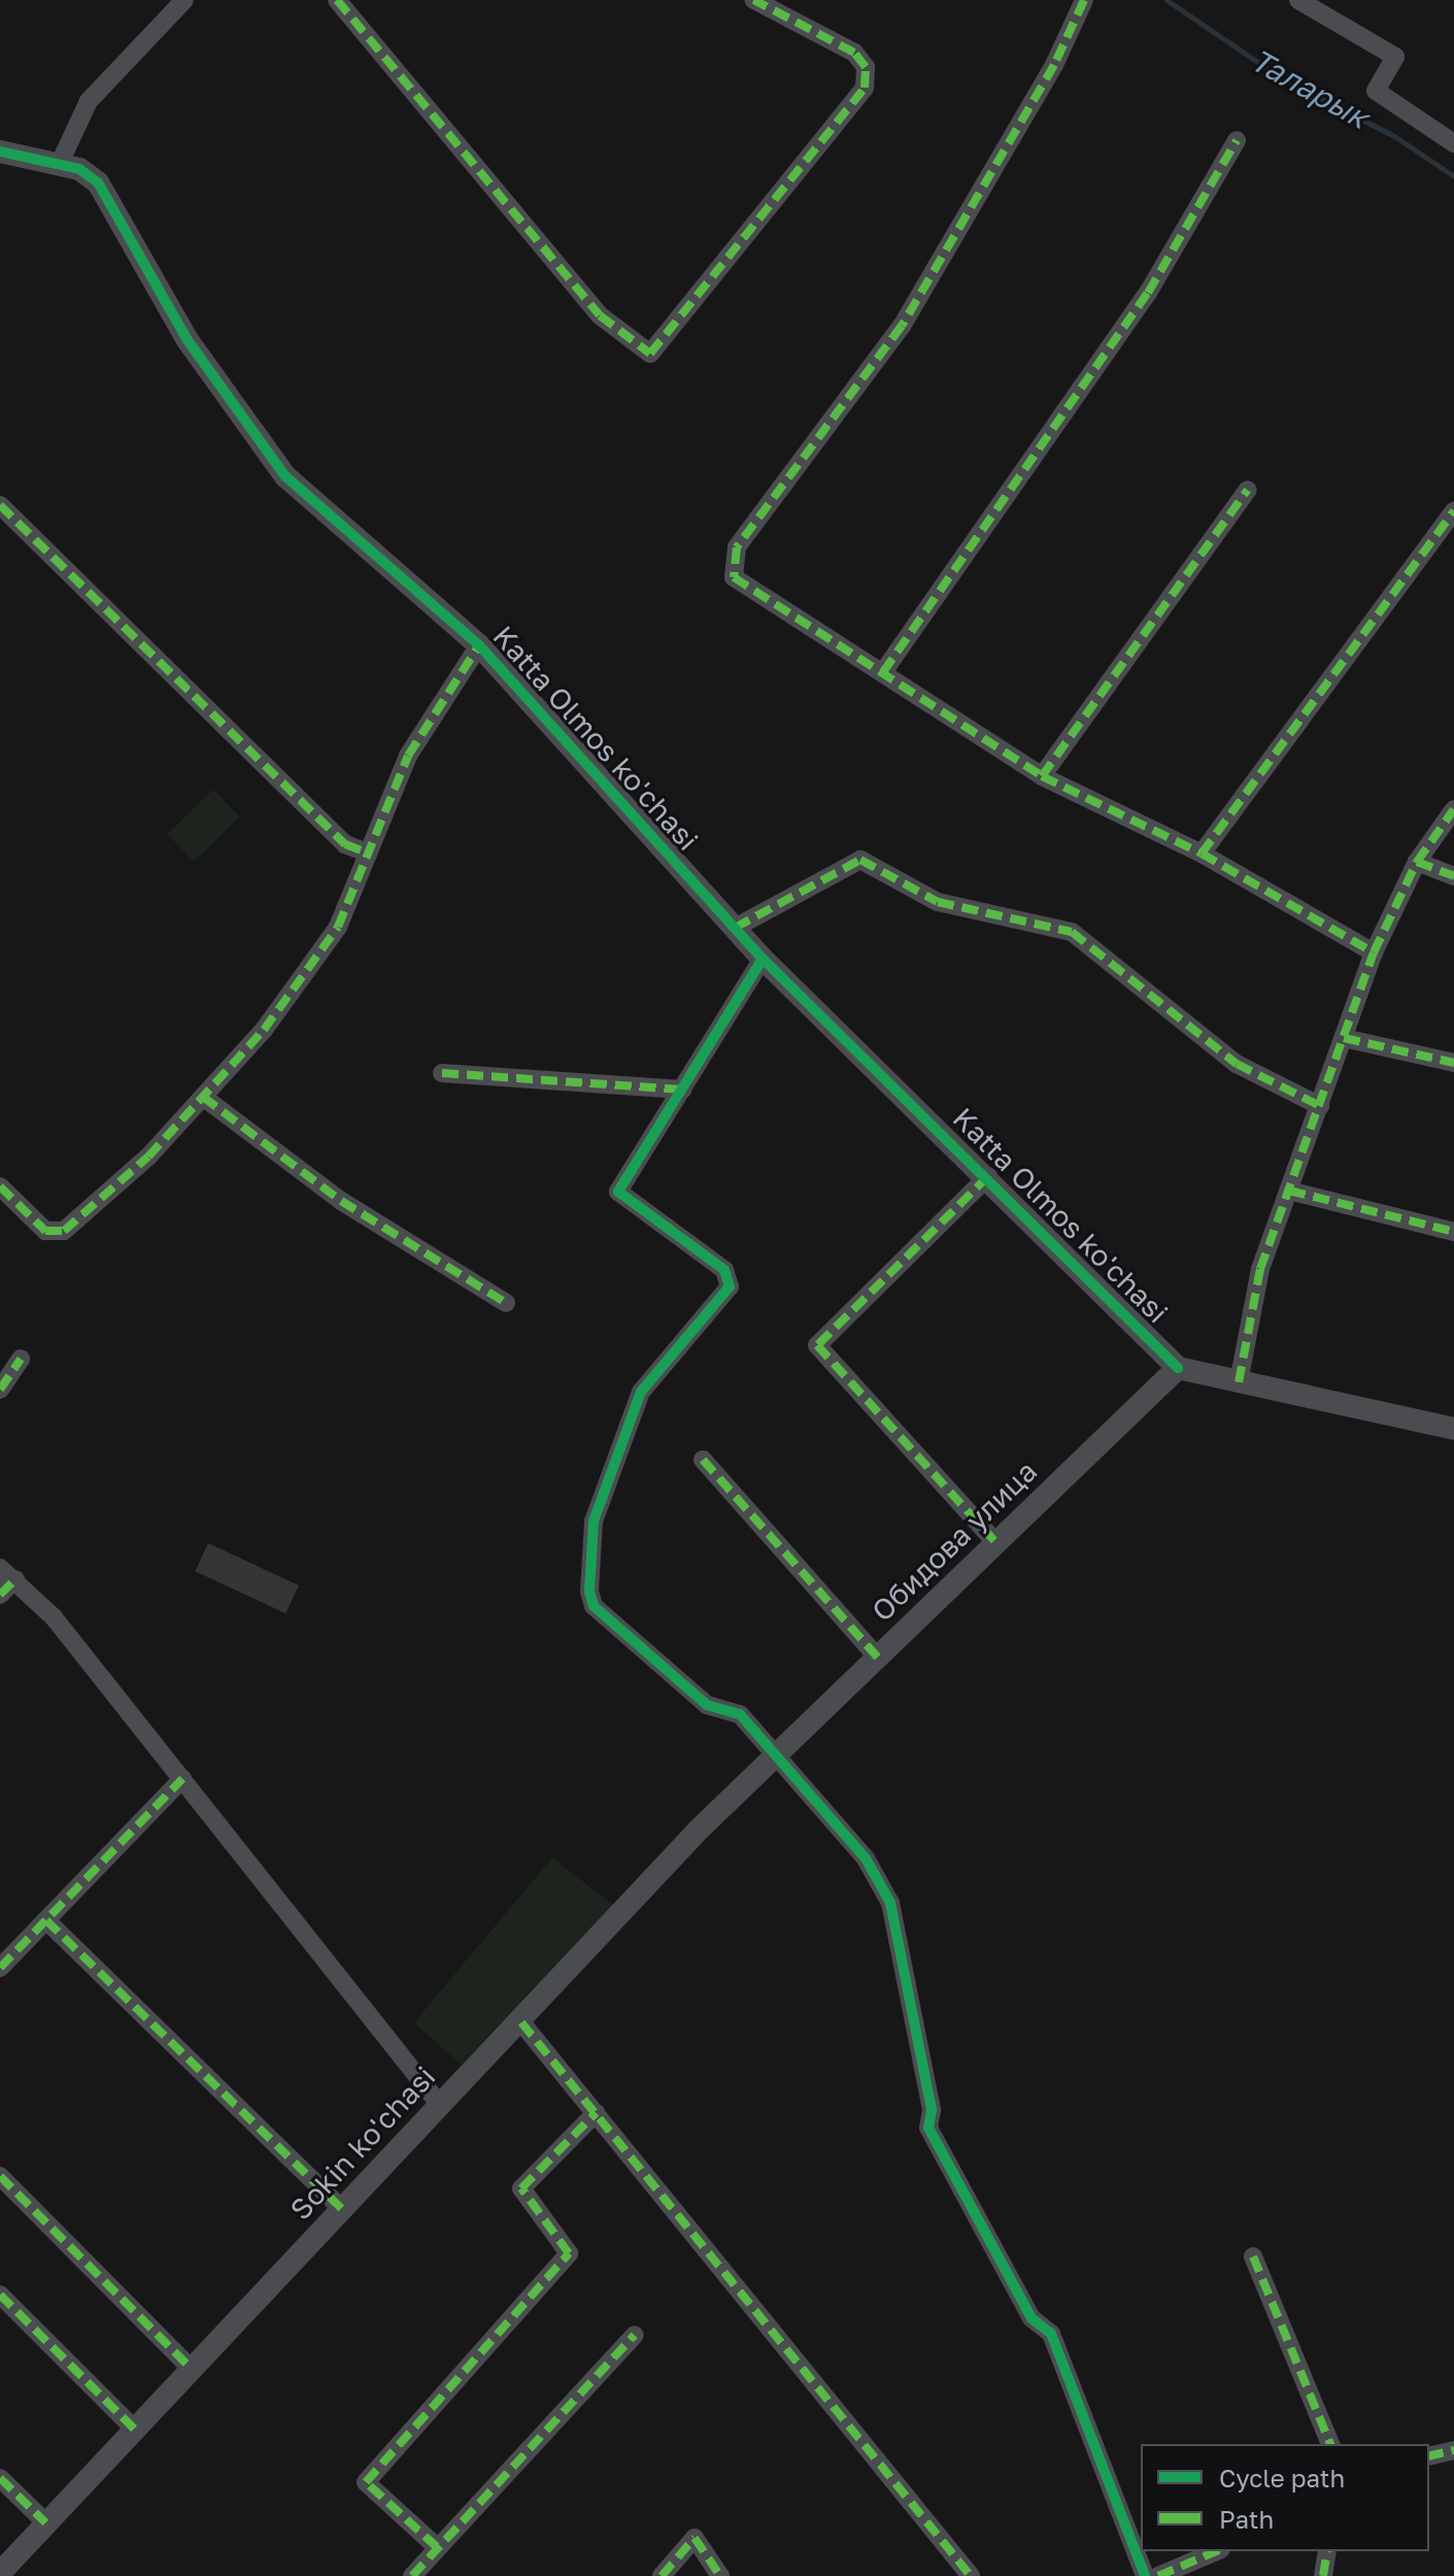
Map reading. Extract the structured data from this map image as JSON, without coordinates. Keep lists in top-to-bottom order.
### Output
{
  "streets": {
    "street": ["Katta Olmos ko'chasi", "Обидова улица", "Sokin ko'chasi"]
  },
  "crossings": [
    ["Katta Olmos ko'chasi", "Обидова улица"],
    ["Обидова улица", "Sokin ko'chasi"]
  ],
  "water": ["Таларык"],
  "legend": ["Cycle path", "Path"]
}
